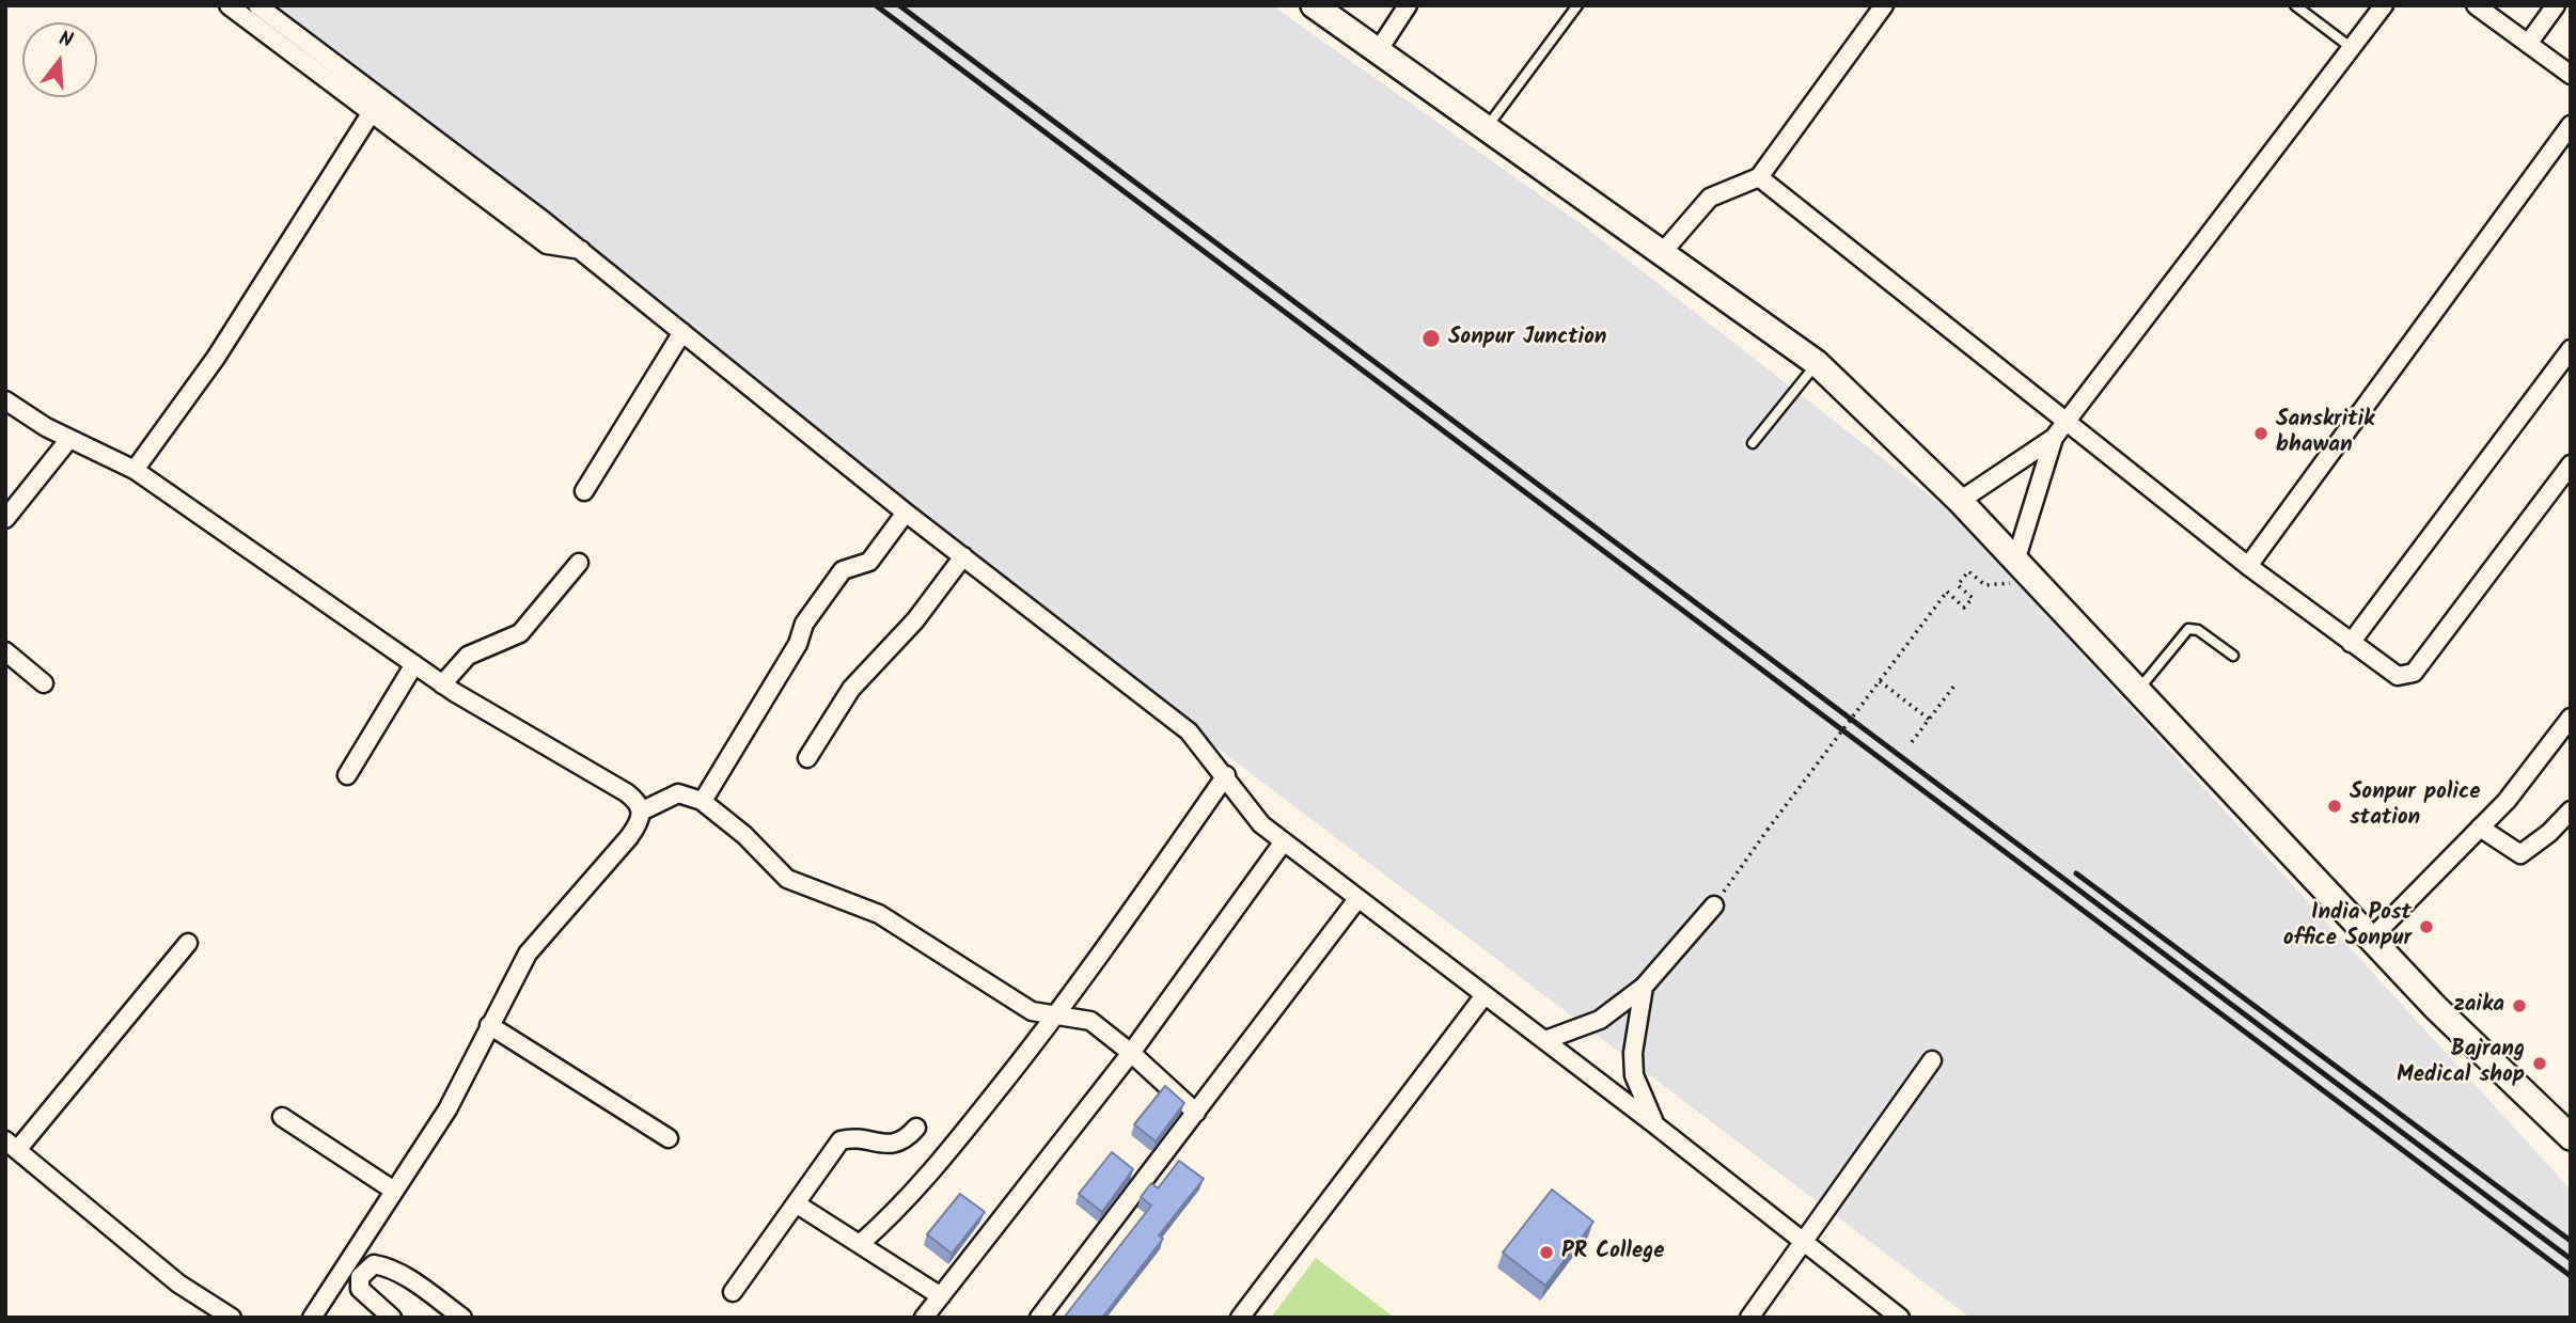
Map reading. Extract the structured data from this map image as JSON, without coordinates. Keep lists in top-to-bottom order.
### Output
{
  "places": [
    "Sonpur Junction",
    "Sanskritik bhawan",
    "Sonpur police station",
    "India Post office Sonpur",
    "zaika",
    "Bajrang Medical shop",
    "PR College"
  ],
  "north": "top"
}
